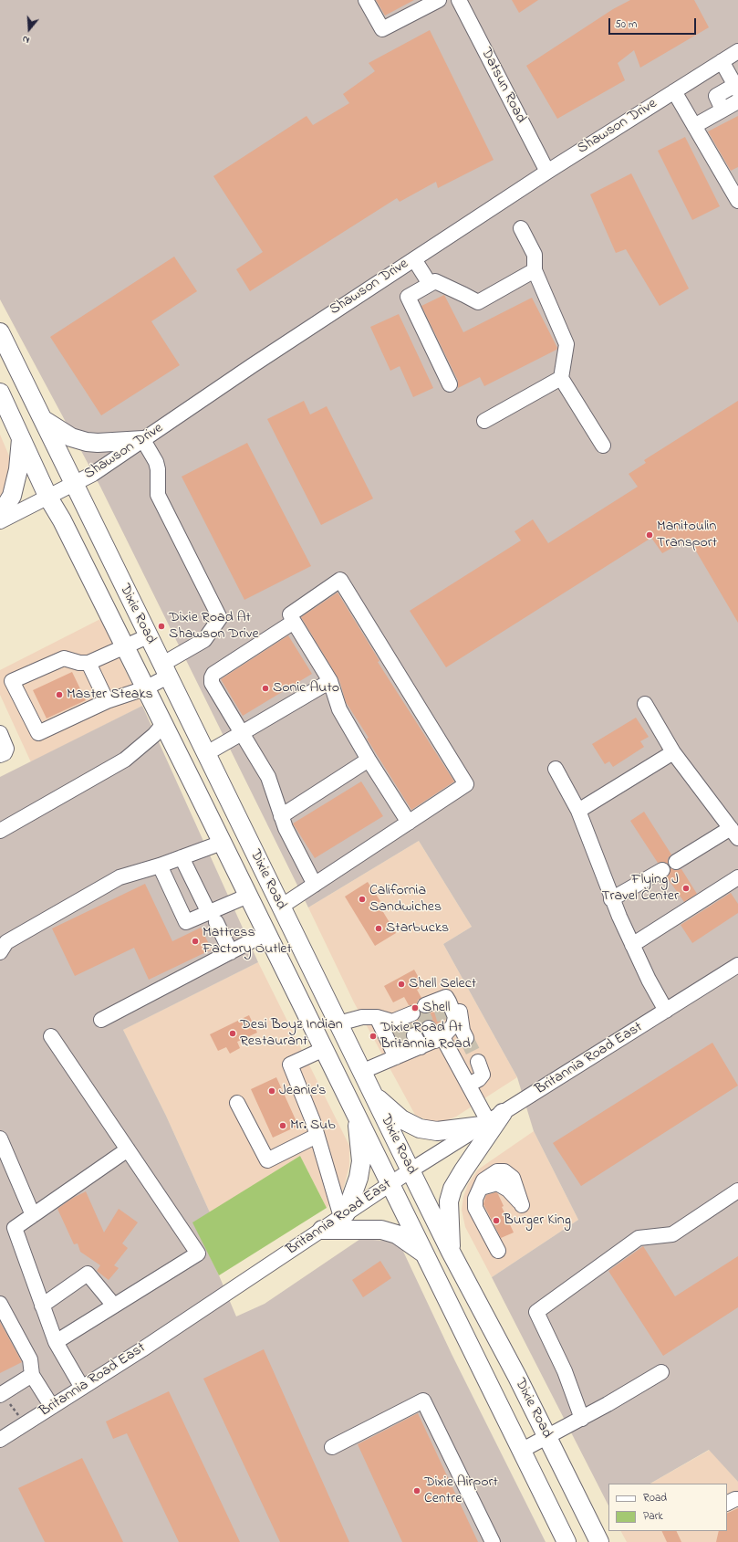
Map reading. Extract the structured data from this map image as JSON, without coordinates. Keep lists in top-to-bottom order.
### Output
{
  "streets": {
    "main road": ["Dixie Road"],
    "street": ["Datsun Road", "Shawson Drive", "Britannia Road East"]
  },
  "crossings": [
    ["Datsun Road", "Shawson Drive"],
    ["Shawson Drive", "Dixie Road"],
    ["Dixie Road", "Britannia Road East"]
  ],
  "places": [
    "Manitoulin Transport",
    "Dixie Road At Shawson Drive",
    "Sonic Auto",
    "Master Steaks",
    "Flying J Travel Center",
    "California Sandwiches",
    "Starbucks",
    "Mattress Factory Outlet",
    "Shell Select",
    "Shell",
    "Desi Boyz Indian Restaurant",
    "Dixie Road At Britannia Road",
    "Jeanie's",
    "Mr. Sub",
    "Burger King",
    "Dixie Airport Centre"
  ],
  "legend": ["Road", "Park"],
  "scale_bar": "50 m",
  "north": "bottom"
}
